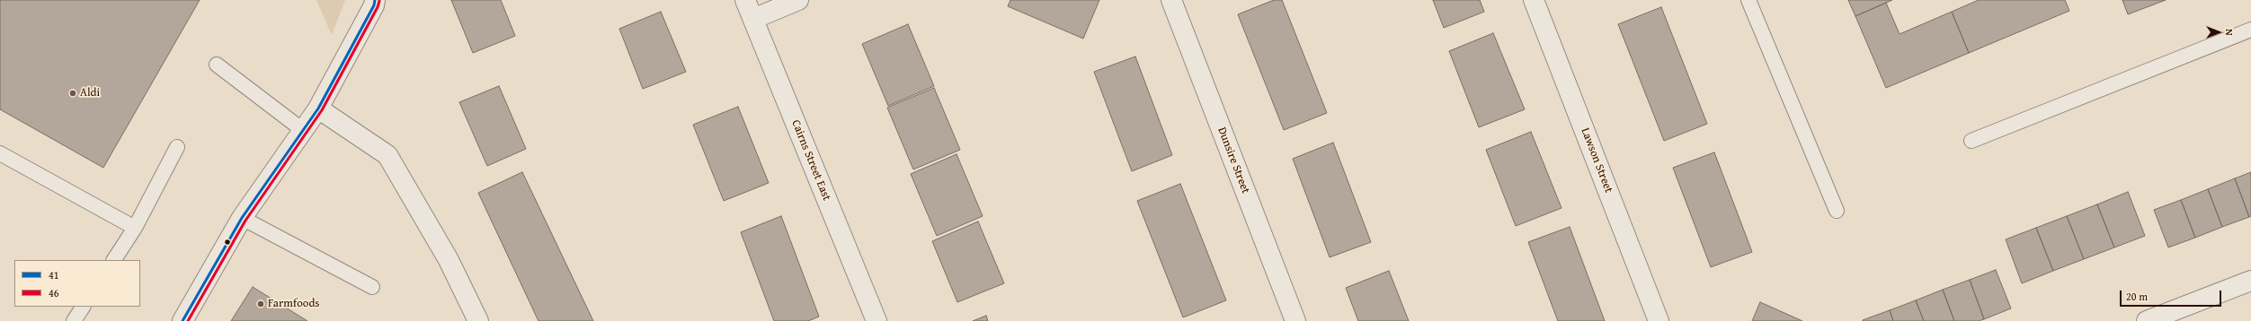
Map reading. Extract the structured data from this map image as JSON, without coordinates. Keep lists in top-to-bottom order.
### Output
{
  "streets": {
    "street": ["Cairns Street East", "Dunsire Street", "Lawson Street"]
  },
  "places": ["Aldi", "Farmfoods"],
  "lines": ["transit line 41", "transit line 46"],
  "legend": ["41", "46"],
  "scale_bar": "20 m",
  "north": "right"
}
